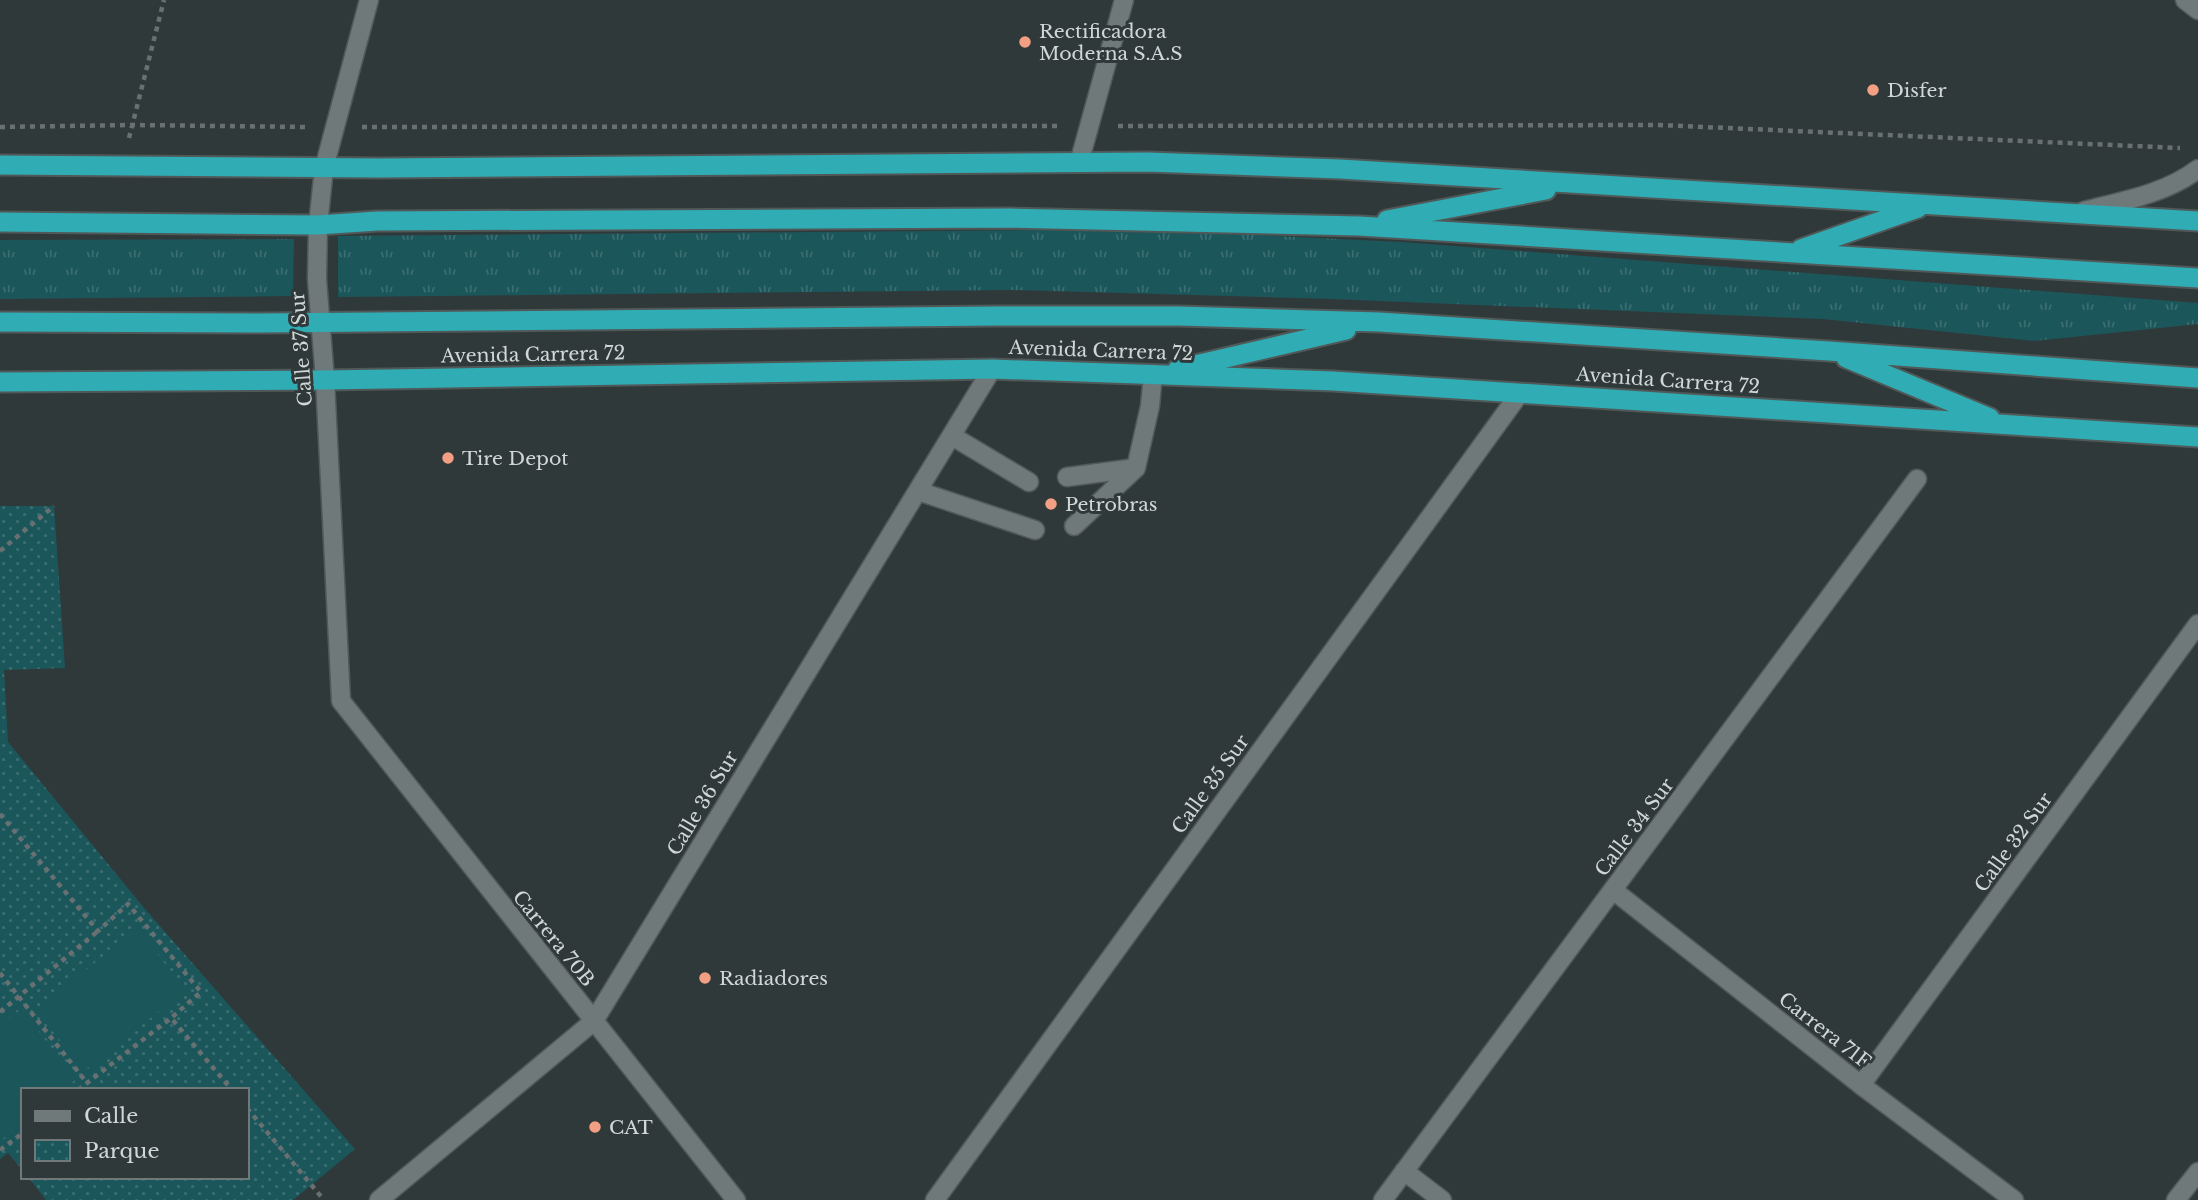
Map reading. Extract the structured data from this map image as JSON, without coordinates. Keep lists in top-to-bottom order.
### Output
{
  "streets": {
    "highway": ["Avenida Carrera 72"],
    "street": [
      "Calle 37 Sur",
      "Calle 35 Sur",
      "Calle 36 Sur",
      "Calle 34 Sur",
      "Calle 32 Sur",
      "Carrera 70B",
      "Carrera 71F"
    ]
  },
  "crossings": [
    ["Calle 37 Sur", "Avenida Carrera 72"],
    ["Calle 37 Sur", "Carrera 70B"],
    ["Avenida Carrera 72", "Calle 35 Sur"],
    ["Avenida Carrera 72", "Calle 36 Sur"],
    ["Calle 36 Sur", "Carrera 70B"],
    ["Calle 34 Sur", "Carrera 71F"],
    ["Calle 32 Sur", "Carrera 71F"]
  ],
  "places": [
    "Rectificadora Moderna S.A.S",
    "Disfer",
    "Tire Depot",
    "Petrobras",
    "Radiadores",
    "CAT"
  ],
  "legend": ["Calle", "Parque"]
}
